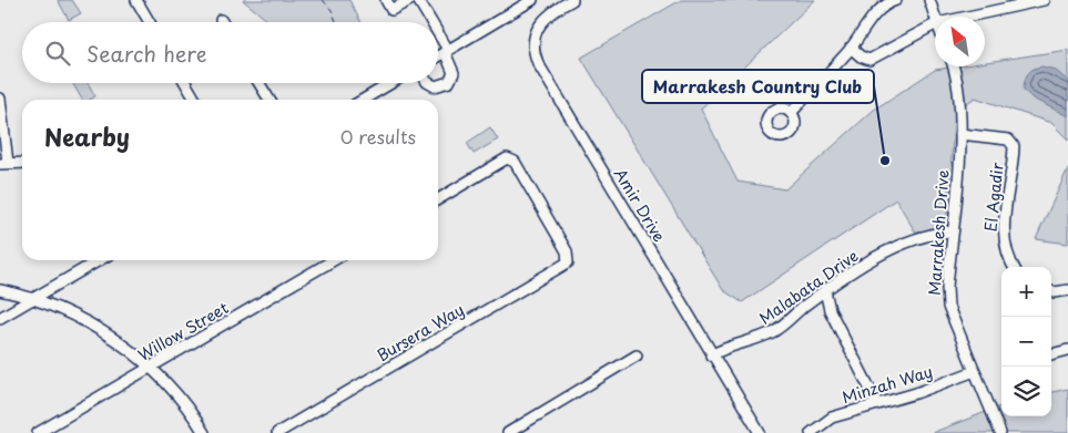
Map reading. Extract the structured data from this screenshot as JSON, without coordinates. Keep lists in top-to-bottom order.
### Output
{
  "streets": {
    "street": [
      "El Agadir",
      "Amir Drive",
      "Marrakesh Drive",
      "Malabata Drive",
      "Willow Street",
      "Bursera Way",
      "Minzah Way"
    ]
  },
  "crossings": [
    ["El Agadir", "Marrakesh Drive"],
    ["Amir Drive", "Malabata Drive"],
    ["Marrakesh Drive", "Malabata Drive"],
    ["Marrakesh Drive", "Minzah Way"]
  ],
  "places": ["Marrakesh Country Club"],
  "north": "top left",
  "page": {
    "search": "Search here",
    "heading": ["Nearby", "0 results"],
    "map_buttons": ["+", "−"]
  }
}
